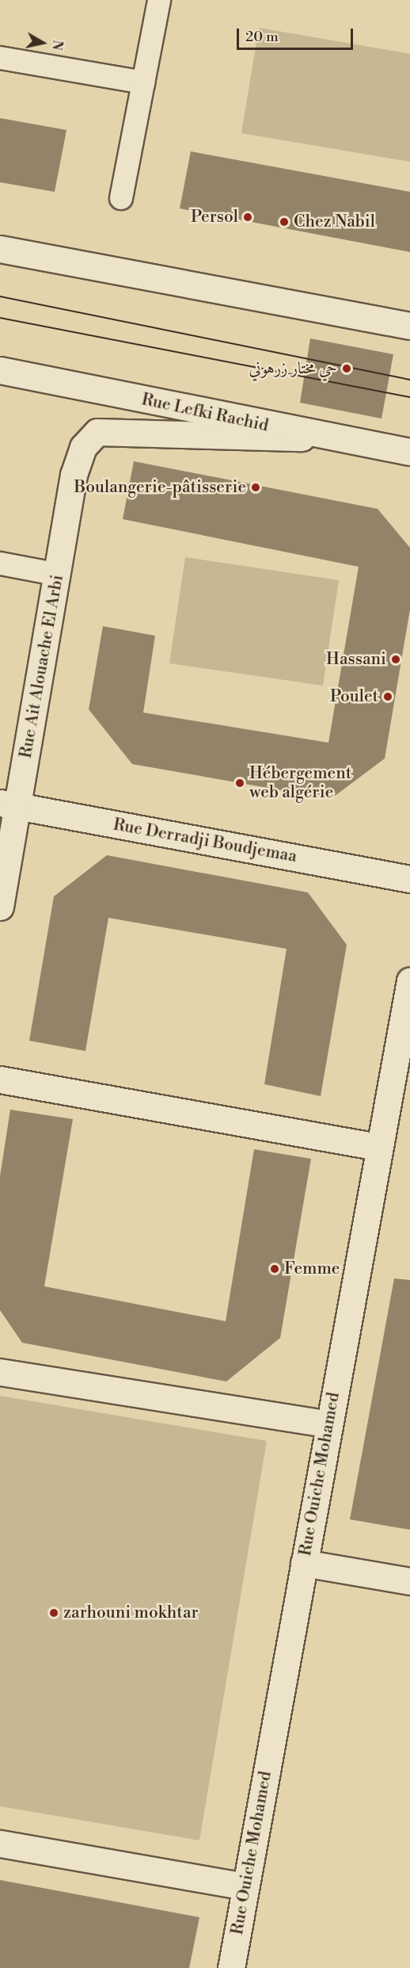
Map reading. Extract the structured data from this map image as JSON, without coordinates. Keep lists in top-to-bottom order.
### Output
{
  "streets": {
    "street": [
      "Rue Lefki Rachid",
      "Rue Ait Alouache El Arbi",
      "Rue Derradji Boudjemaa",
      "Rue Ouiche Mohamed"
    ]
  },
  "crossings": [
    ["Rue Lefki Rachid", "Rue Ait Alouache El Arbi"],
    ["Rue Ait Alouache El Arbi", "Rue Derradji Boudjemaa"]
  ],
  "places": [
    "Persol",
    "Chez Nabil",
    "حي مختار زرهوني",
    "Boulangerie-pâtisserie",
    "Hassani",
    "Poulet",
    "Hébergement web algérie",
    "Femme",
    "zarhouni mokhtar"
  ],
  "scale_bar": "20 m",
  "north": "right"
}
